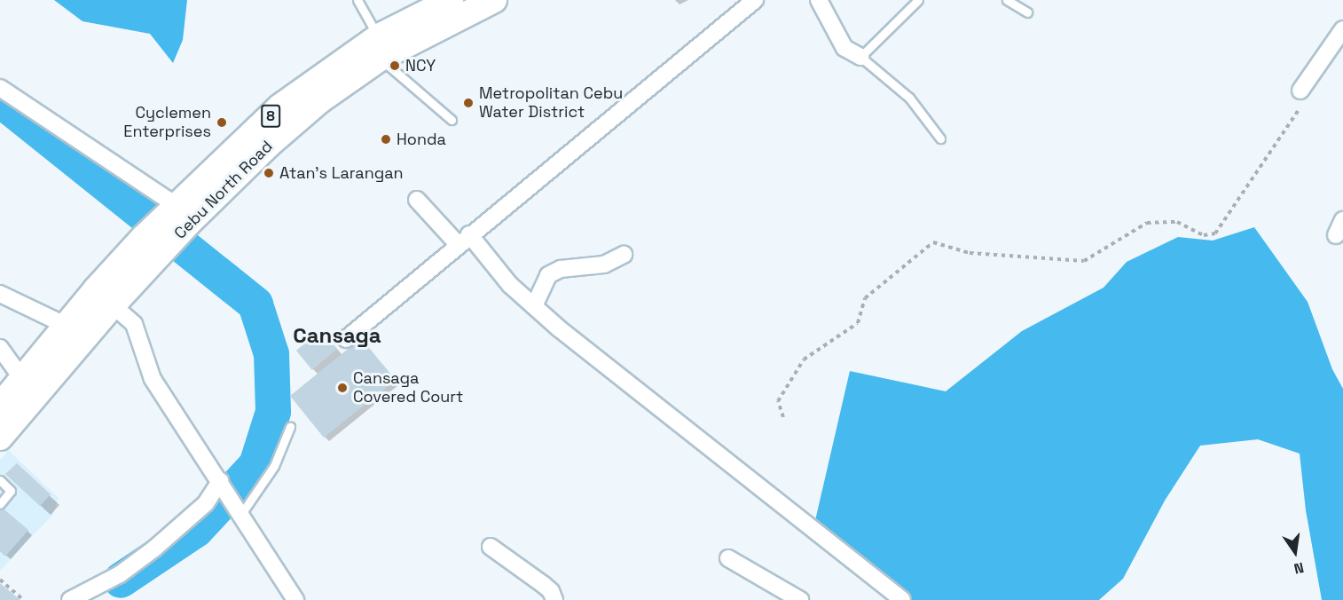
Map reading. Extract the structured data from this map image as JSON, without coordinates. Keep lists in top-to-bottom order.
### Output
{
  "streets": {
    "main road": ["8", "Cebu North Road"]
  },
  "districts": ["Cansaga"],
  "places": [
    "NCY",
    "Metropolitan Cebu Water District",
    "Cyclemen Enterprises",
    "Honda",
    "Atan's Larangan",
    "Cansaga Covered Court"
  ],
  "north": "bottom"
}
